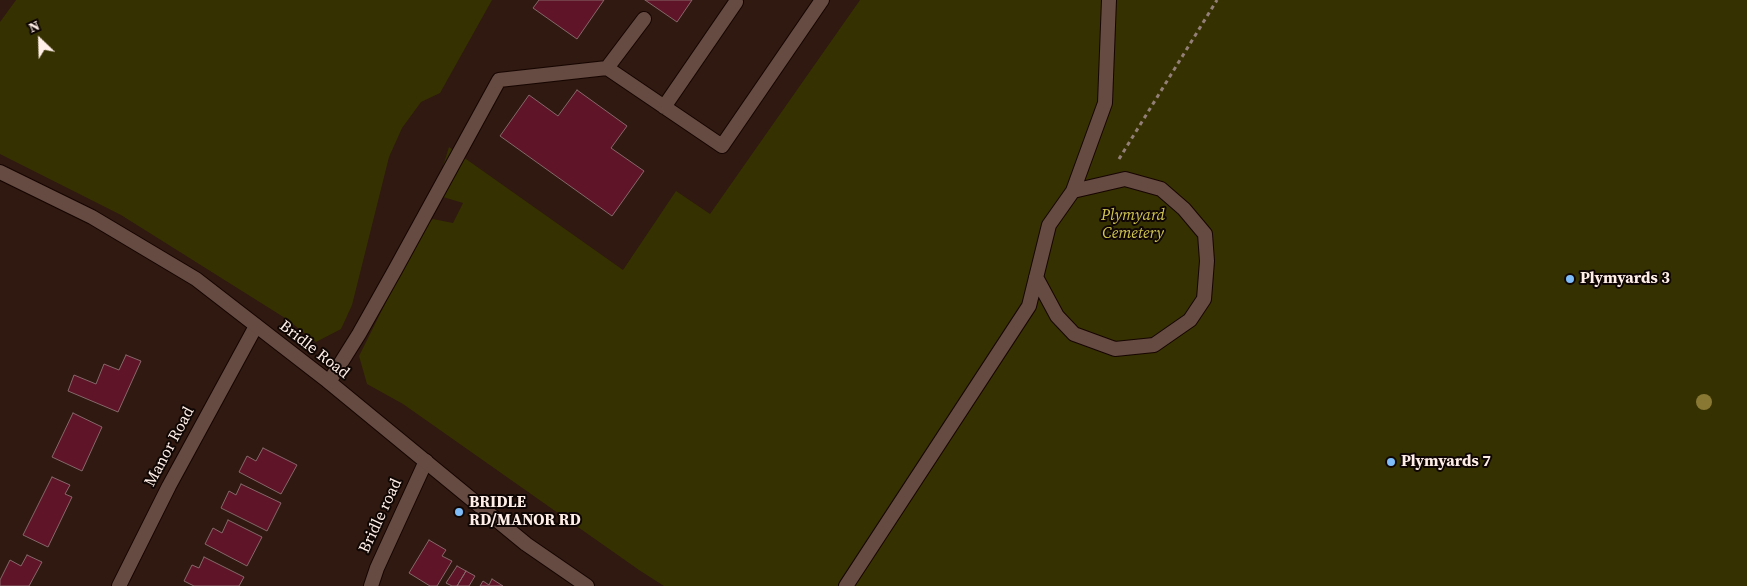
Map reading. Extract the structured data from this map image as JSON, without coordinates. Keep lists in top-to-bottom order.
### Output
{
  "streets": {
    "street": ["Bridle Road", "Manor Road", "Bridle road"]
  },
  "crossings": [
    ["Bridle Road", "Manor Road"],
    ["Bridle Road", "Bridle road"]
  ],
  "parks": ["Plymyard Cemetery"],
  "places": ["Plymyards 3", "Plymyards 7", "BRIDLE RD/MANOR RD"],
  "north": "top left"
}
